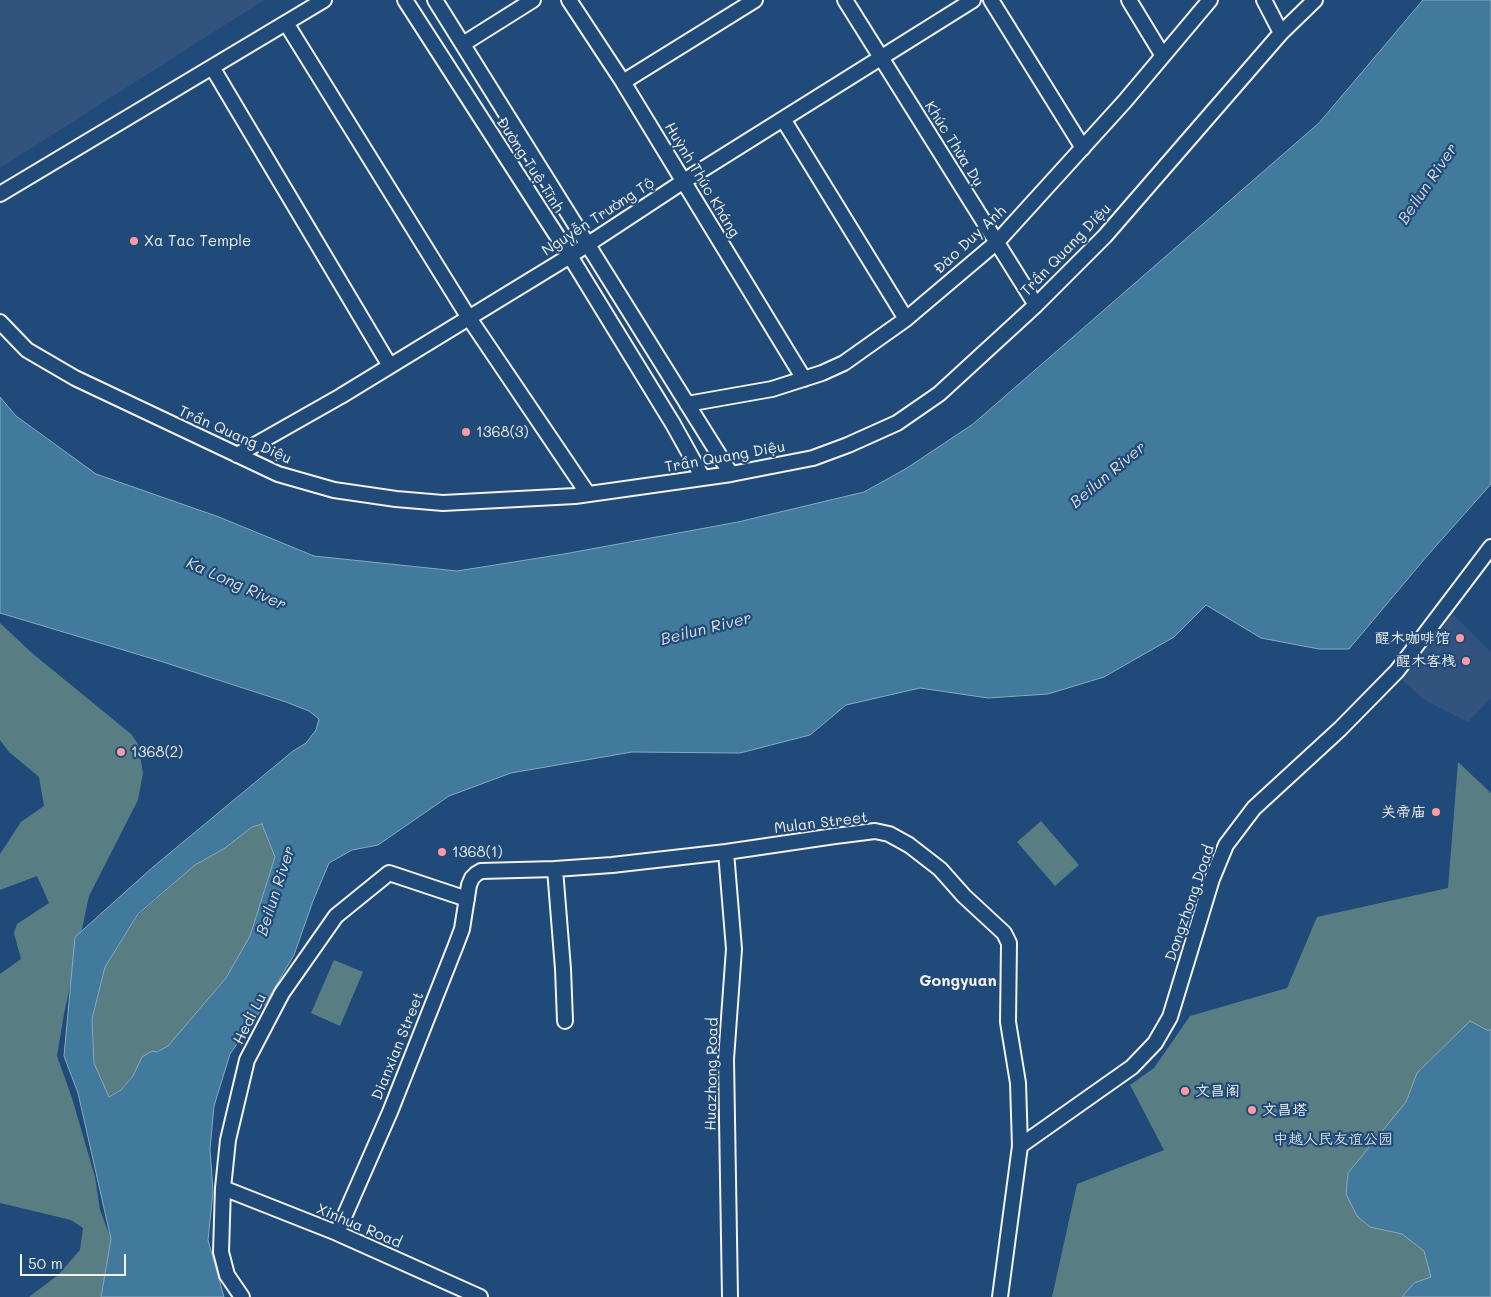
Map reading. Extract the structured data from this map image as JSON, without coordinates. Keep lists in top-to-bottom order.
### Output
{
  "streets": {
    "street": [
      "Khúc Thừa Dụ",
      "Đường Tuệ Tĩnh",
      "Huỳnh Thúc Kháng",
      "Nguyễn Trường Tộ",
      "Đào Duy Anh",
      "Trần Quang Diệu",
      "Mulan Street",
      "Dongzhong Doad",
      "Hedi Lu",
      "Dianxian Street",
      "Huazhong Road",
      "Xinhua Road"
    ]
  },
  "crossings": [
    ["Khúc Thừa Dụ", "Nguyễn Trường Tộ"],
    ["Khúc Thừa Dụ", "Đào Duy Anh"],
    ["Khúc Thừa Dụ", "Trần Quang Diệu"],
    ["Đường Tuệ Tĩnh", "Nguyễn Trường Tộ"],
    ["Đường Tuệ Tĩnh", "Đào Duy Anh"],
    ["Đường Tuệ Tĩnh", "Trần Quang Diệu"],
    ["Huỳnh Thúc Kháng", "Nguyễn Trường Tộ"],
    ["Huỳnh Thúc Kháng", "Đào Duy Anh"],
    ["Nguyễn Trường Tộ", "Trần Quang Diệu"],
    ["Mulan Street", "Dongzhong Doad"],
    ["Mulan Street", "Dianxian Street"],
    ["Mulan Street", "Huazhong Road"],
    ["Hedi Lu", "Dianxian Street"],
    ["Hedi Lu", "Xinhua Road"],
    ["Dianxian Street", "Xinhua Road"]
  ],
  "districts": ["Gongyuan"],
  "water": ["Beilun River", "Ka Long River"],
  "parks": ["中越人民友谊公园"],
  "places": [
    "Xa Tac Temple",
    "1368(3)",
    "醒木咖啡馆",
    "醒木客栈",
    "1368(2)",
    "关帝庙",
    "1368(1)",
    "文昌阁",
    "文昌塔"
  ],
  "scale_bar": "50 m"
}
